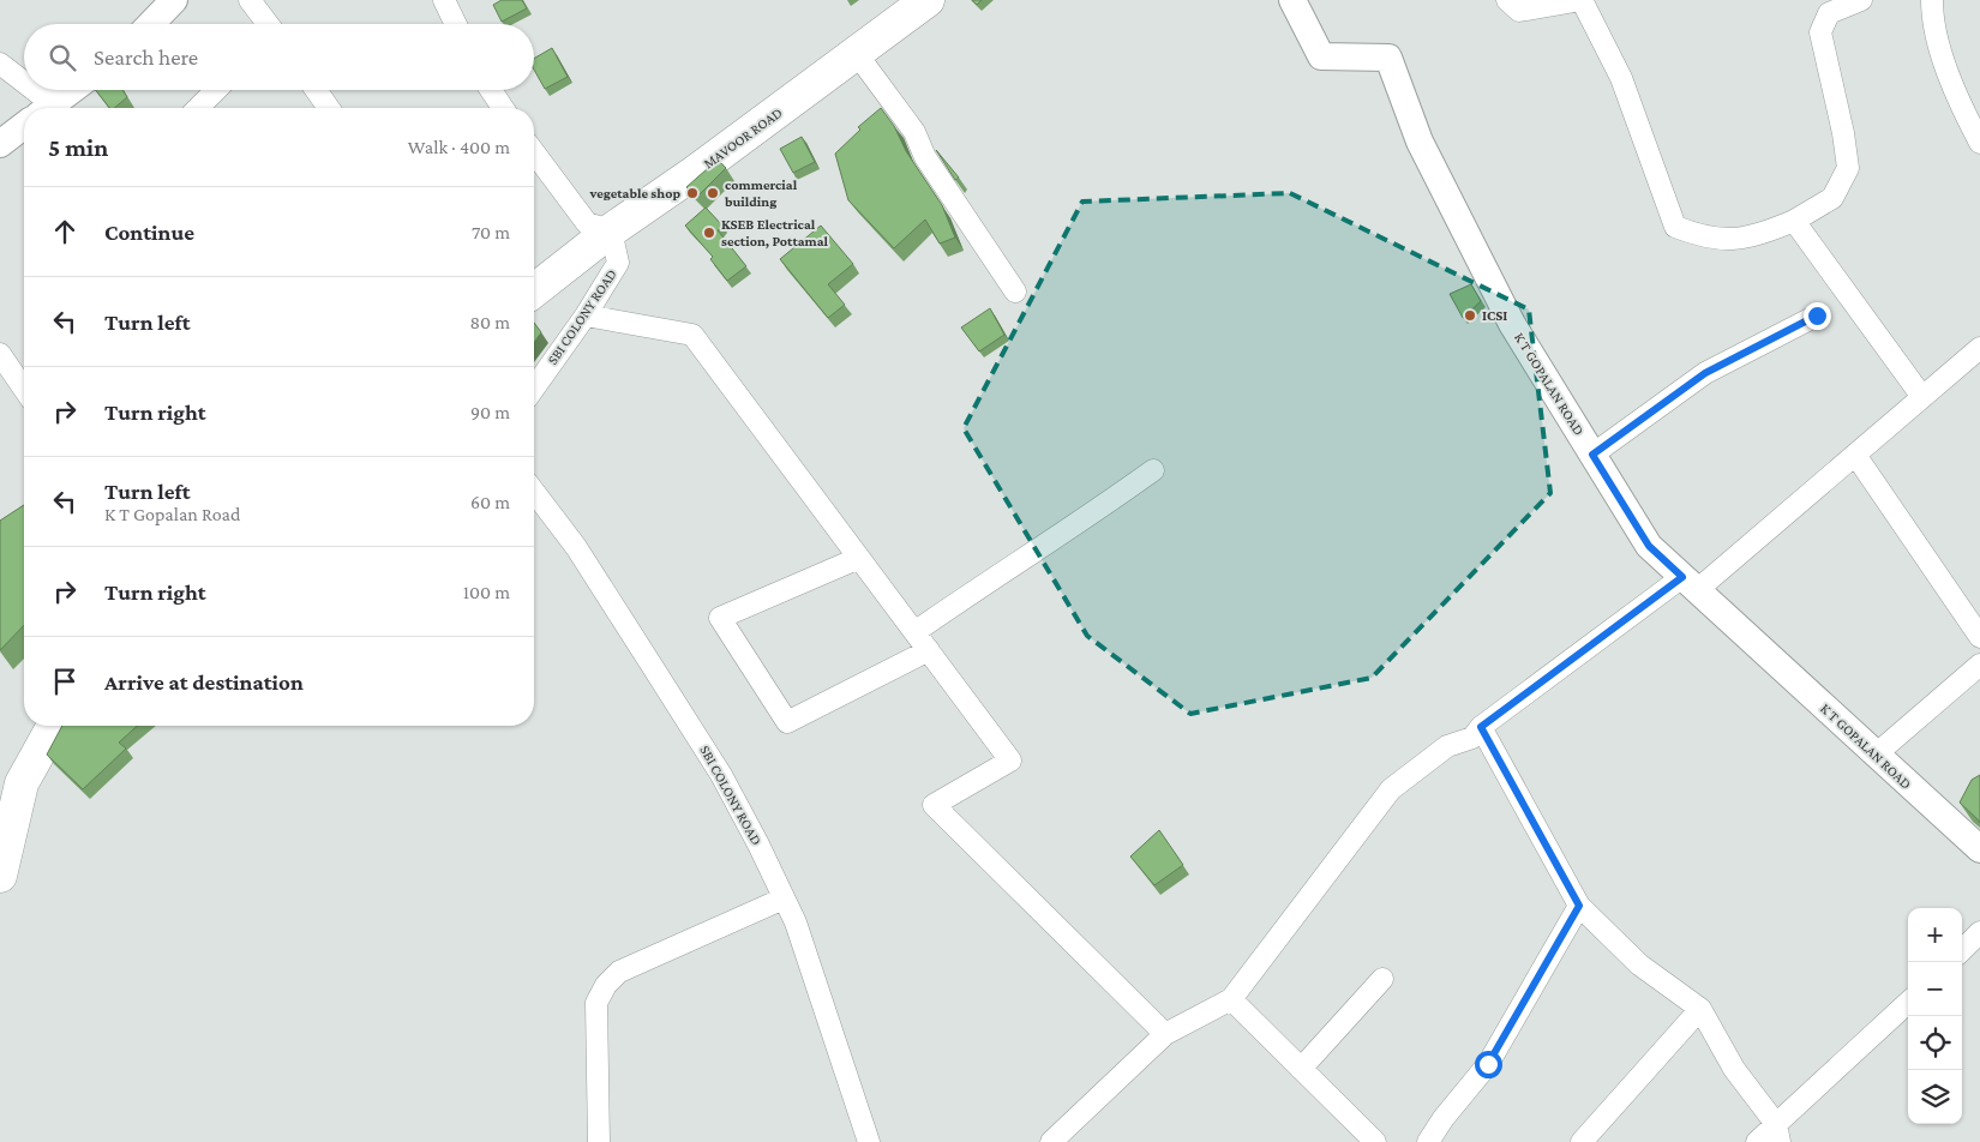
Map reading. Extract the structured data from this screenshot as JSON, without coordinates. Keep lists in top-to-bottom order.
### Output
{
  "streets": {
    "main road": ["MAVOOR ROAD"],
    "street": ["SBI COLONY ROAD", "K T GOPALAN ROAD"]
  },
  "crossings": [
    ["MAVOOR ROAD", "SBI COLONY ROAD"]
  ],
  "places": [
    "vegetable shop",
    "commercial building",
    "KSEB Electrical section, Pottamal",
    "ICSI"
  ],
  "page": {
    "search": "Search here",
    "heading": ["5 min", "Walk · 400 m"],
    "list": [
      ["Continue", "70 m"],
      ["Turn left", "80 m"],
      ["Turn right", "90 m"],
      ["Turn left", "K T Gopalan Road", "60 m"],
      ["Turn right", "100 m"],
      "Arrive at destination"
    ],
    "map_buttons": ["+", "−"]
  }
}
